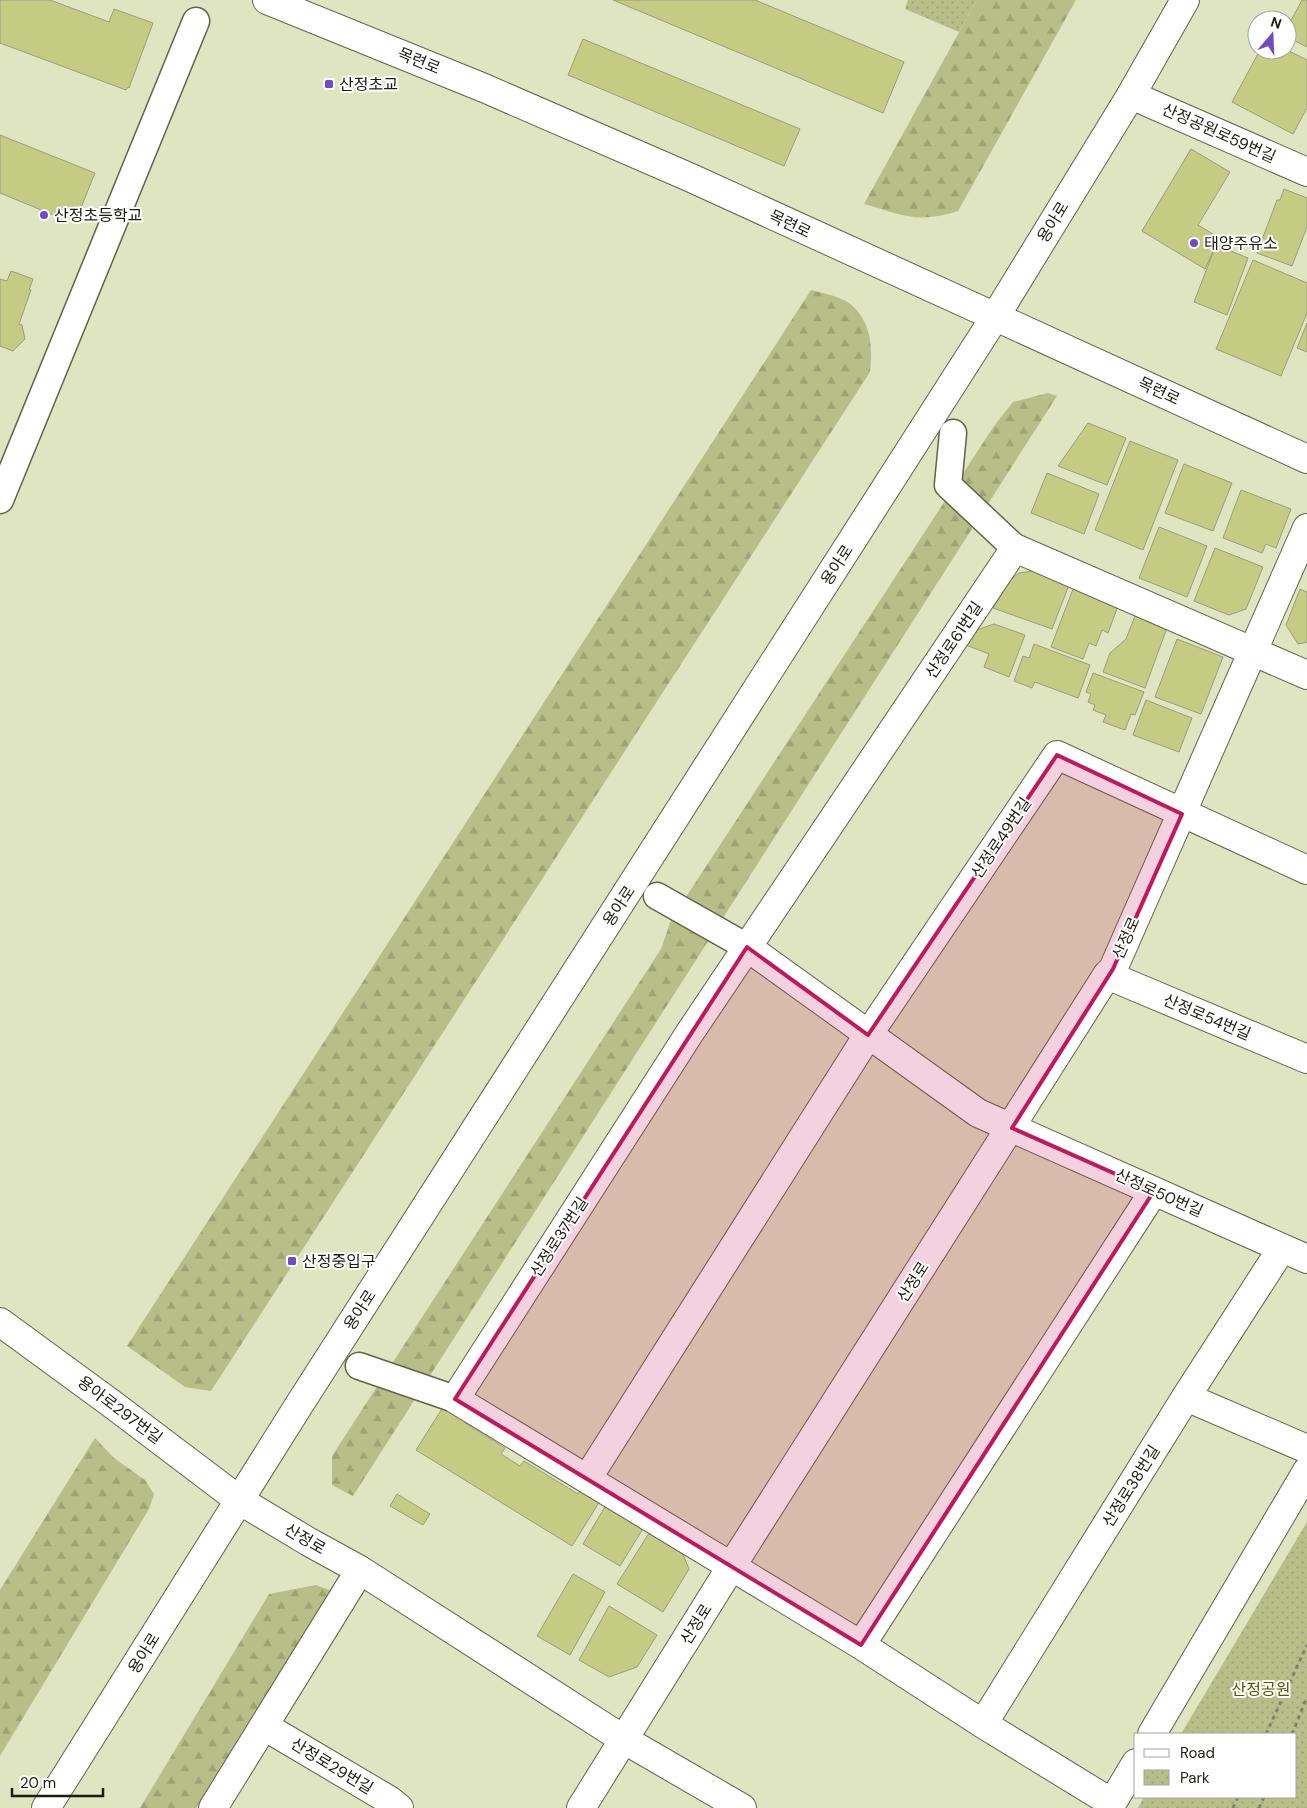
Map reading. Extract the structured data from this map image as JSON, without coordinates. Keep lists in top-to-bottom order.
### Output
{
  "streets": {
    "street": [
      "목련로",
      "산정공원로59번길",
      "용아로",
      "산정로61번길",
      "산정로49번길",
      "산정로",
      "산정로54번길",
      "산정로50번길",
      "산정로37번길",
      "용아로297번길",
      "산정로38번길",
      "산정로29번길"
    ]
  },
  "crossings": [
    ["목련로", "용아로"],
    ["산정공원로59번길", "용아로"],
    ["용아로", "산정로"],
    ["용아로", "용아로297번길"],
    ["산정로61번길", "산정로37번길"],
    ["산정로49번길", "산정로"],
    ["산정로", "산정로54번길"],
    ["산정로", "산정로50번길"],
    ["산정로", "용아로297번길"],
    ["산정로50번길", "산정로38번길"]
  ],
  "parks": ["산정공원"],
  "places": {
    "transit": ["산정초교", "산정중입구"],
    "other": ["산정초등학교", "태양주유소"]
  },
  "legend": ["Road", "Park"],
  "scale_bar": "20 m",
  "north": "top"
}
